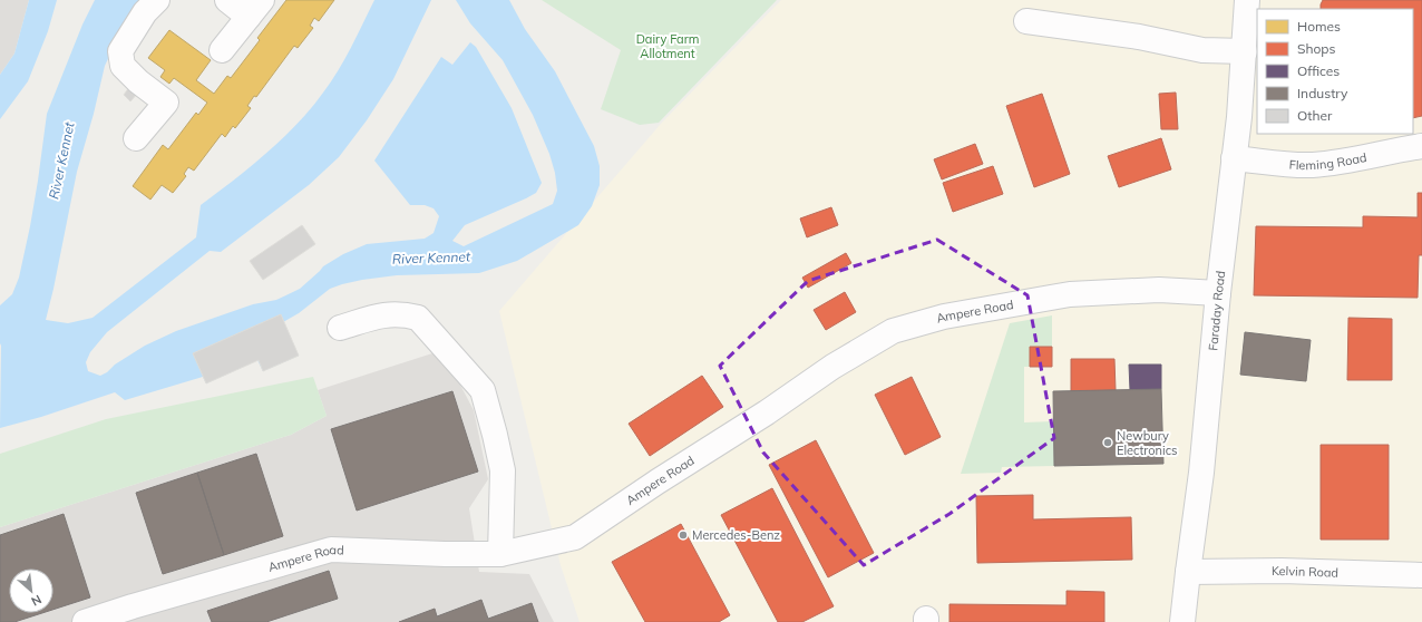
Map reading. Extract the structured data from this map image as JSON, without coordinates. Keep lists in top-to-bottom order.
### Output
{
  "streets": {
    "street": [
      "Fleming Road",
      "Faraday Road",
      "Ampere Road",
      "Kelvin Road"
    ]
  },
  "crossings": [
    ["Fleming Road", "Faraday Road"],
    ["Faraday Road", "Ampere Road"],
    ["Faraday Road", "Kelvin Road"]
  ],
  "water": ["River Kennet"],
  "parks": ["Dairy Farm Allotment"],
  "places": ["Newbury Electronics", "Mercedes-Benz"],
  "legend": [
    "Homes",
    "Shops",
    "Offices",
    "Industry",
    "Other"
  ],
  "north": "bottom right"
}
